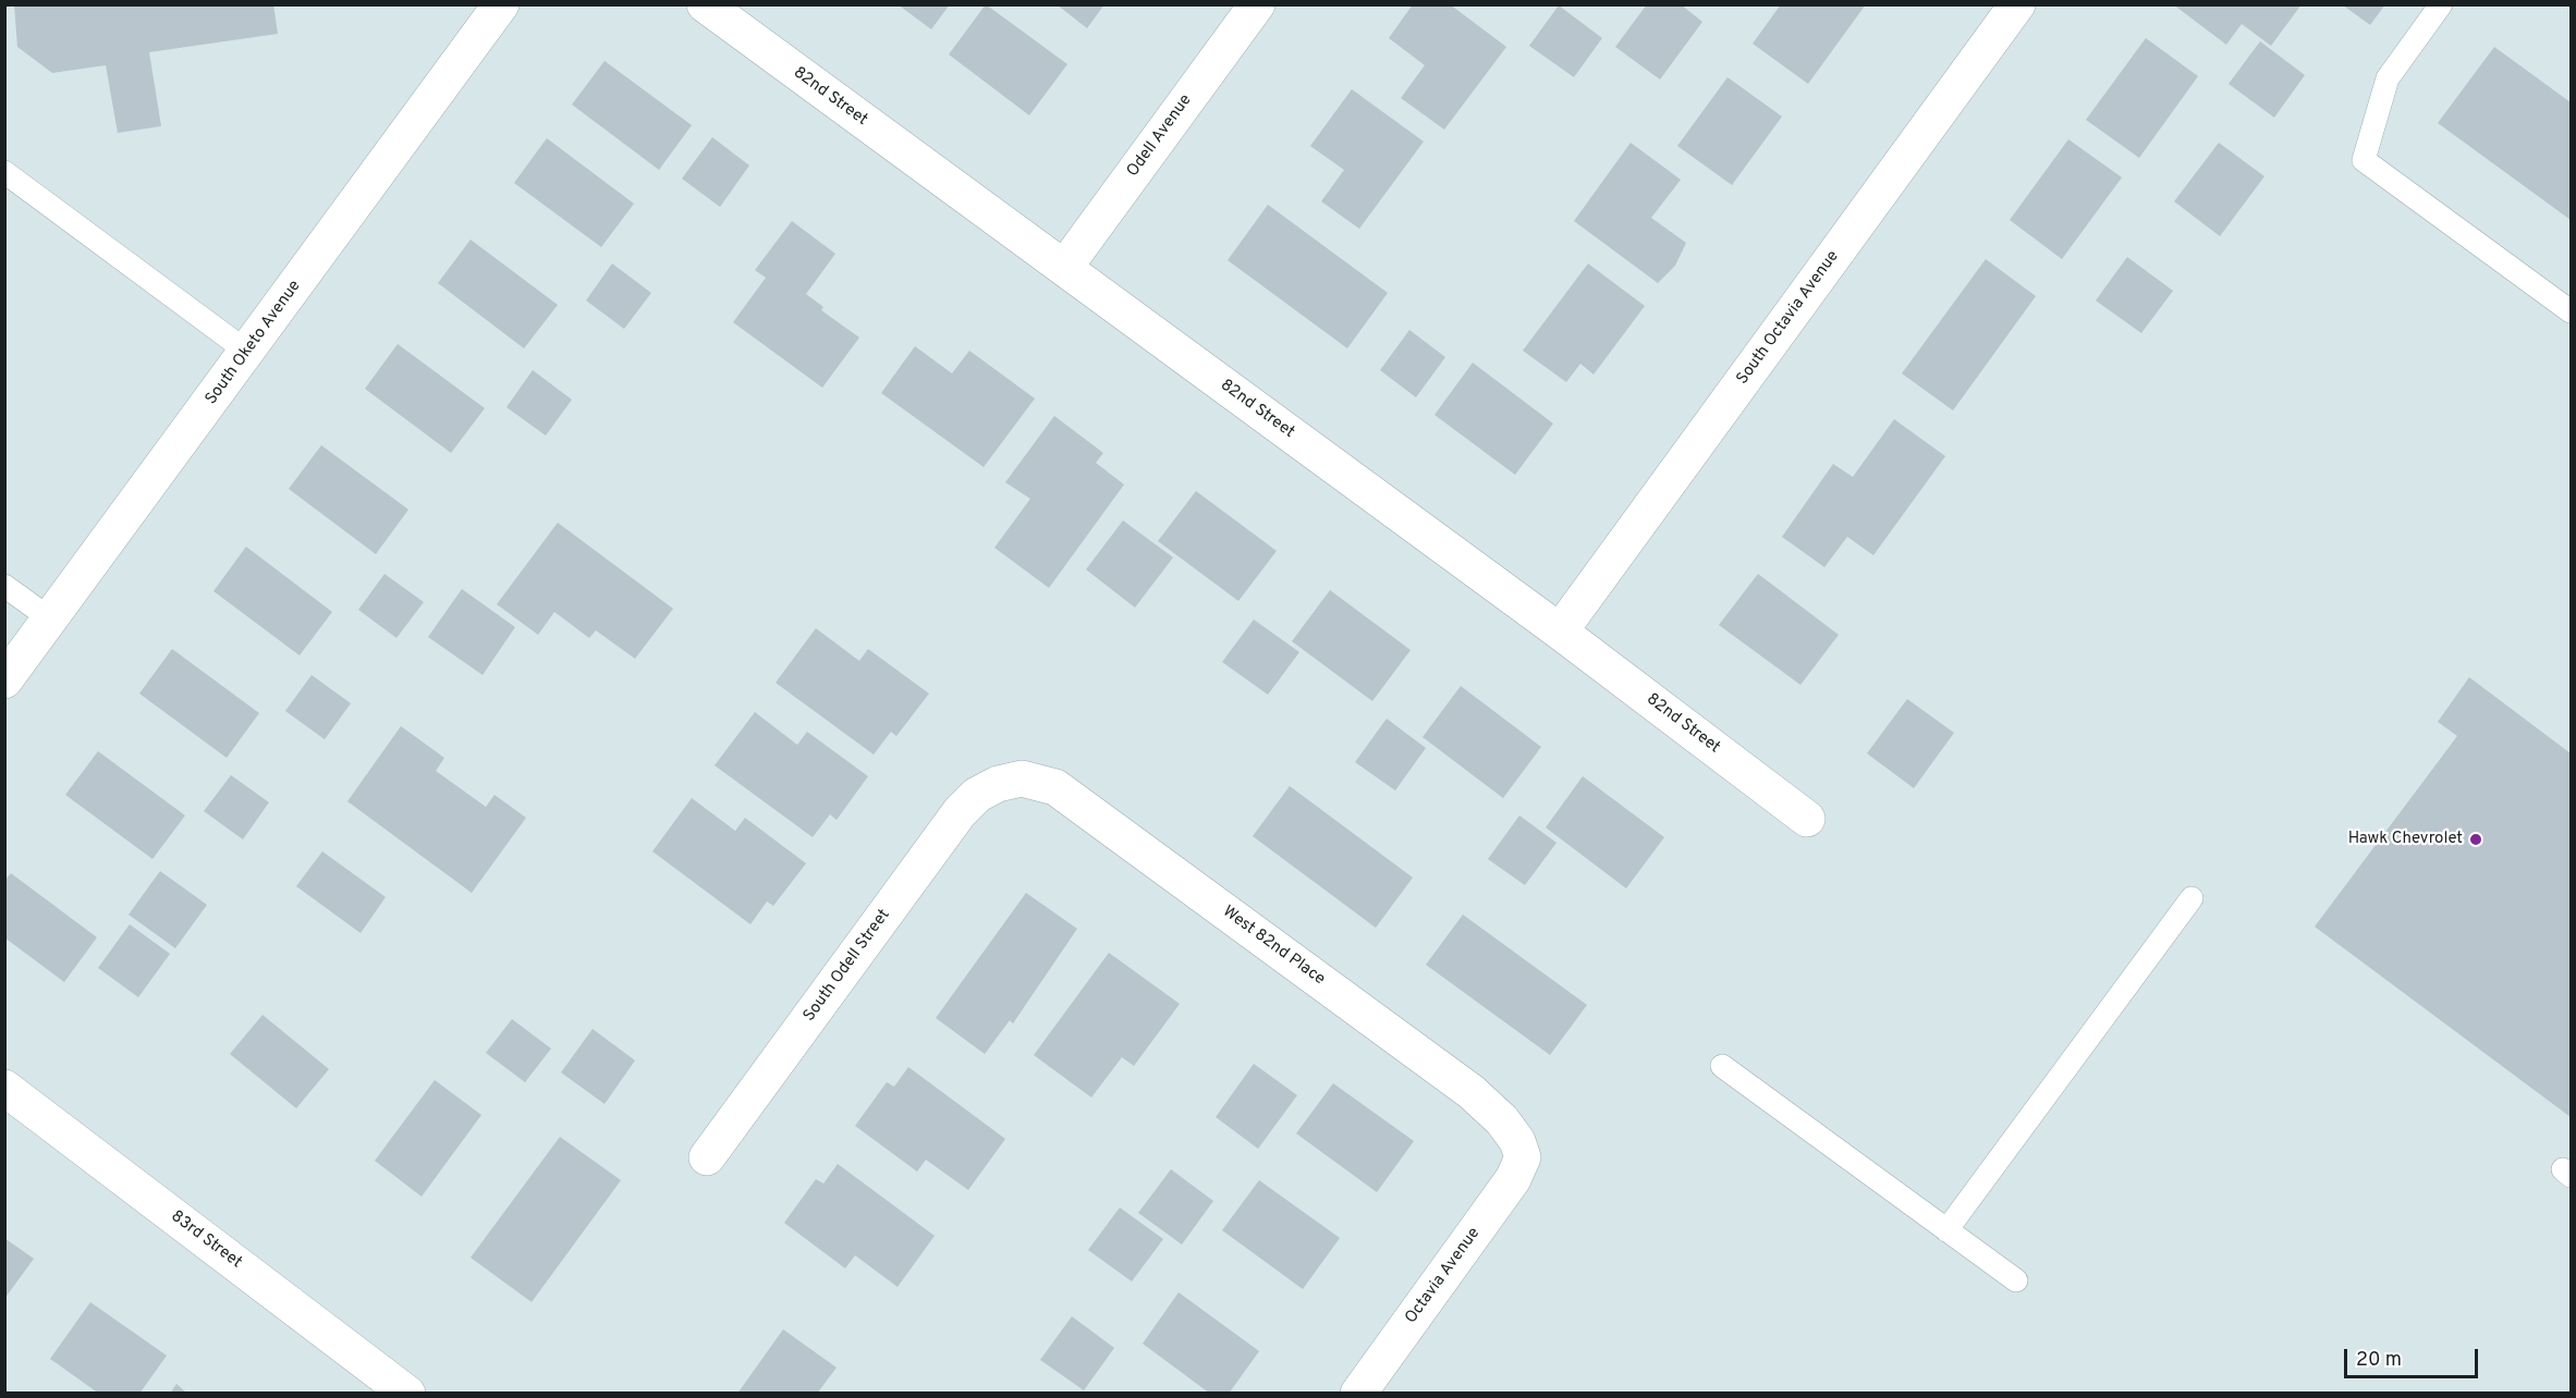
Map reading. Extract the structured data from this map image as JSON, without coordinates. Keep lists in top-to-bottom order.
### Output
{
  "streets": {
    "street": [
      "82nd Street",
      "Odell Avenue",
      "South Octavia Avenue",
      "South Oketo Avenue",
      "West 82nd Place",
      "South Odell Street",
      "83rd Street",
      "Octavia Avenue"
    ]
  },
  "crossings": [
    ["82nd Street", "Odell Avenue"],
    ["82nd Street", "South Octavia Avenue"],
    ["West 82nd Place", "South Odell Street"],
    ["West 82nd Place", "Octavia Avenue"]
  ],
  "places": ["Hawk Chevrolet"],
  "scale_bar": "20 m"
}
